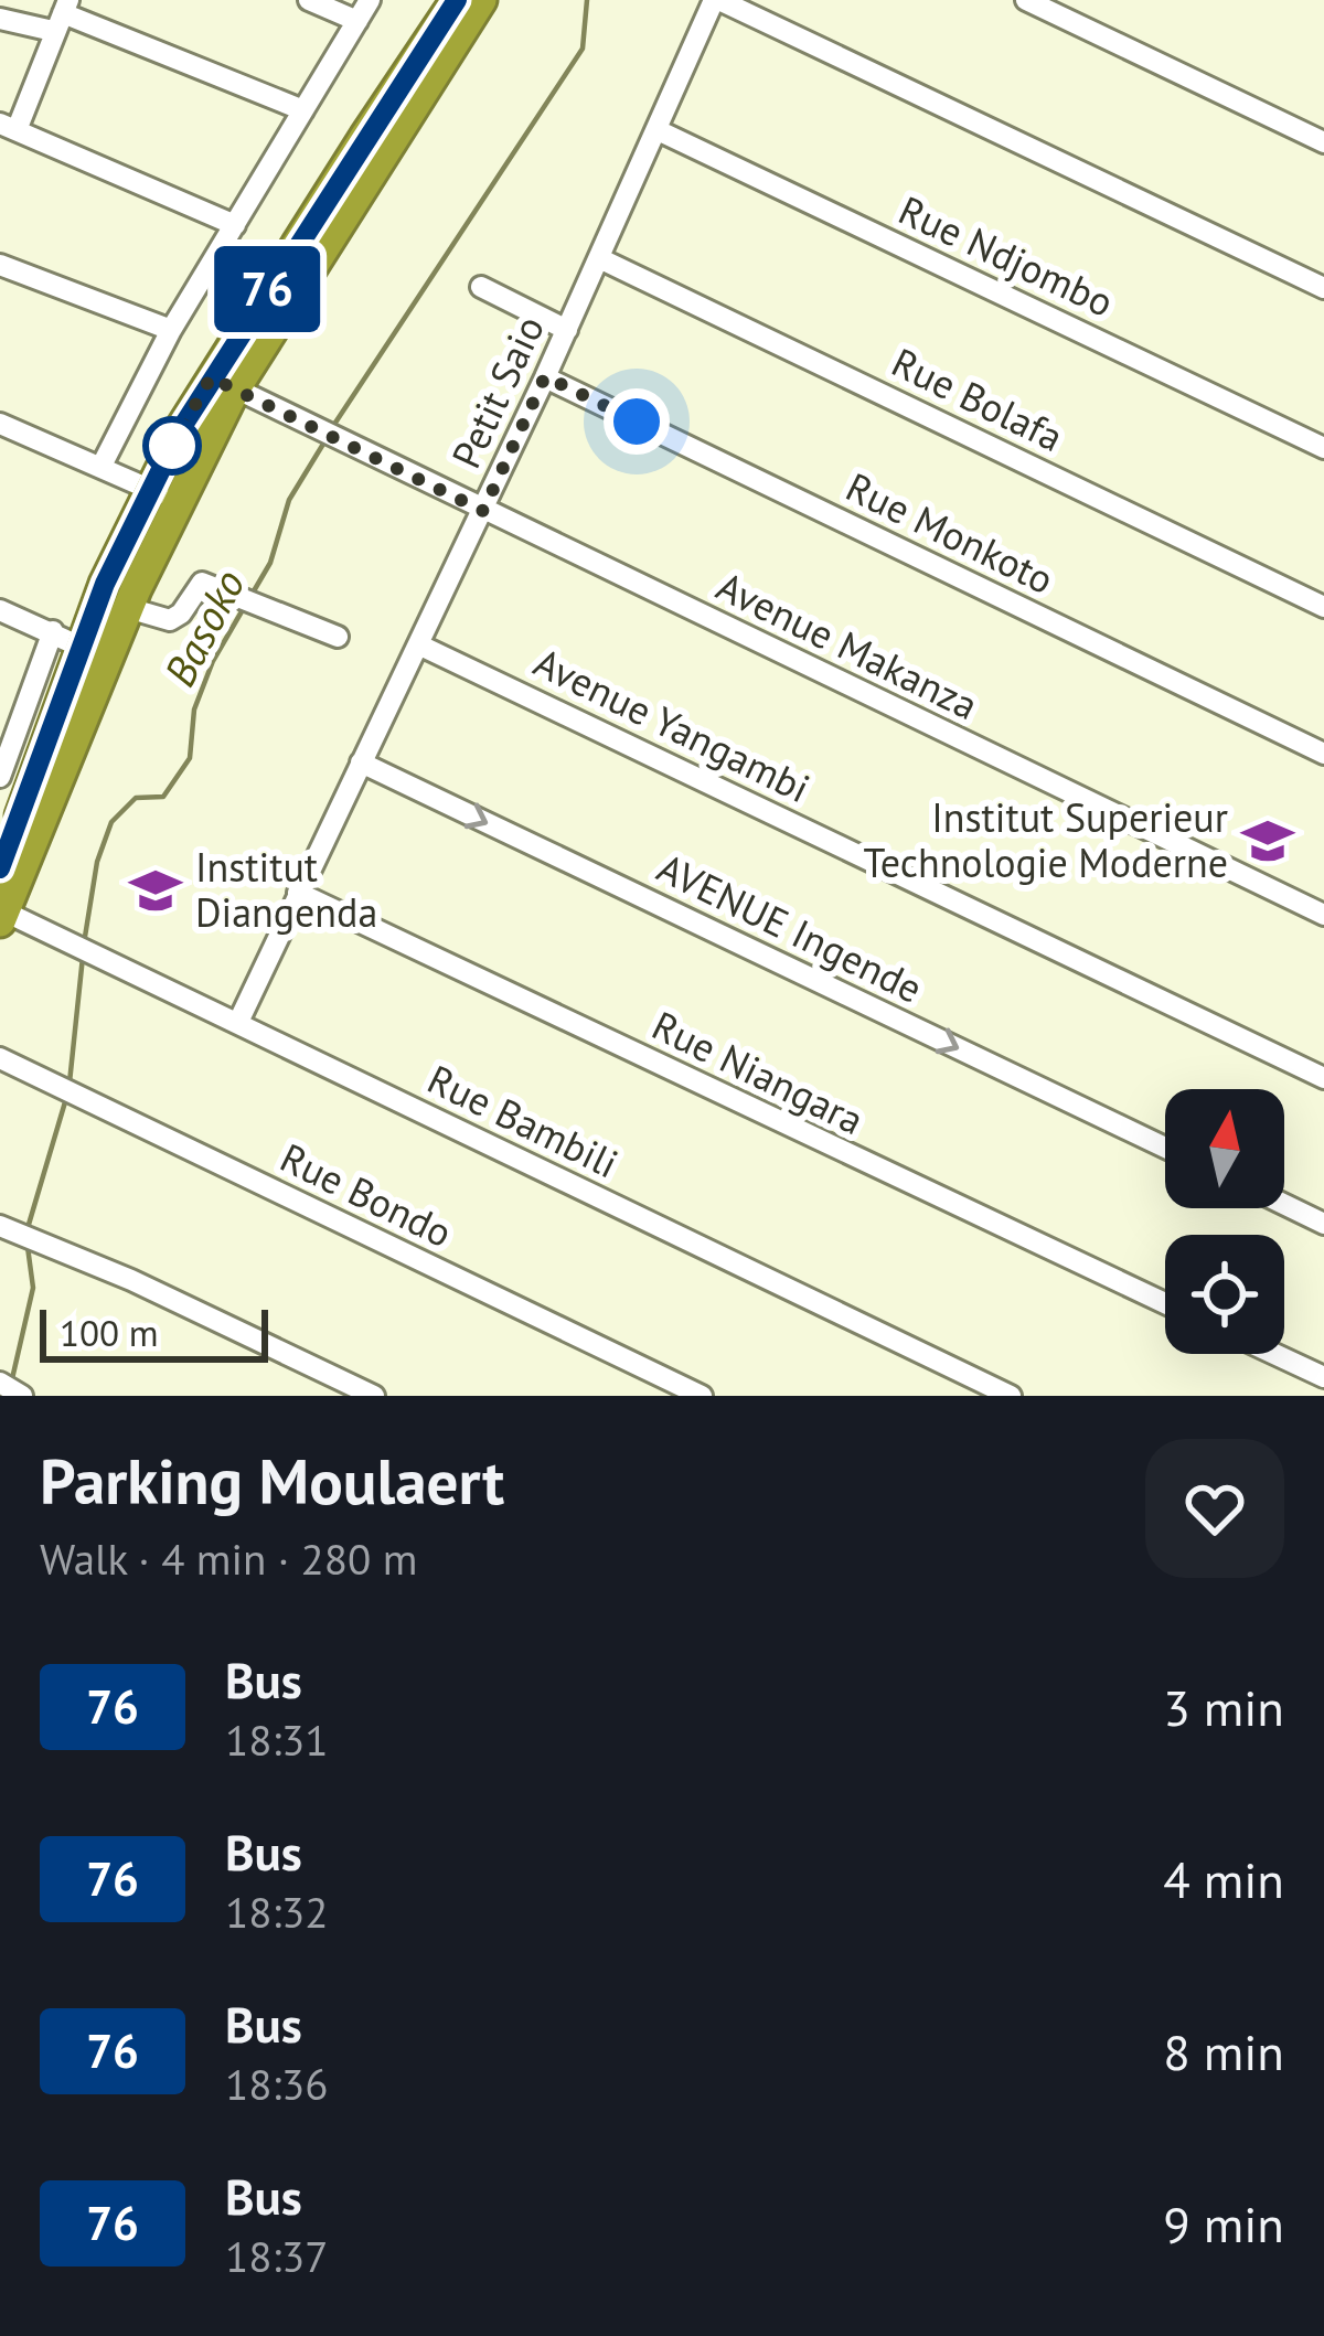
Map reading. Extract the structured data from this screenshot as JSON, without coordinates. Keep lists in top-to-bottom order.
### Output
{
  "streets": {
    "street": [
      "Rue Ndjombo",
      "Petit Saio",
      "Rue Bolafa",
      "Rue Monkoto",
      "Avenue Makanza",
      "Avenue Yangambi",
      "AVENUE Ingende",
      "Rue Niangara",
      "Rue Bambili",
      "Rue Bondo"
    ]
  },
  "crossings": [
    ["Rue Ndjombo", "Petit Saio"],
    ["Petit Saio", "Rue Bolafa"],
    ["Petit Saio", "Rue Monkoto"],
    ["Petit Saio", "Avenue Makanza"],
    ["Petit Saio", "Avenue Yangambi"],
    ["Petit Saio", "AVENUE Ingende"],
    ["Petit Saio", "Rue Niangara"],
    ["Petit Saio", "Rue Bambili"]
  ],
  "one_way": ["AVENUE Ingende"],
  "water": ["Basoko"],
  "places": {
    "school or university": ["Institut Superieur Technologie Moderne", "Institut Diangenda"]
  },
  "lines": ["bus line 76"],
  "scale_bar": "100 m",
  "north": "top",
  "page": {
    "on_map": "76",
    "scale": "100 m",
    "heading": ["Parking Moulaert", "Walk · 4 min · 280 m"],
    "list": [
      {
        "mark": "76",
        "name": "Bus",
        "note": "18:31",
        "value": "3 min"
      },
      {
        "mark": "76",
        "name": "Bus",
        "note": "18:32",
        "value": "4 min"
      },
      {
        "mark": "76",
        "name": "Bus",
        "note": "18:36",
        "value": "8 min"
      },
      {
        "mark": "76",
        "name": "Bus",
        "note": "18:37",
        "value": "9 min"
      }
    ]
  }
}
